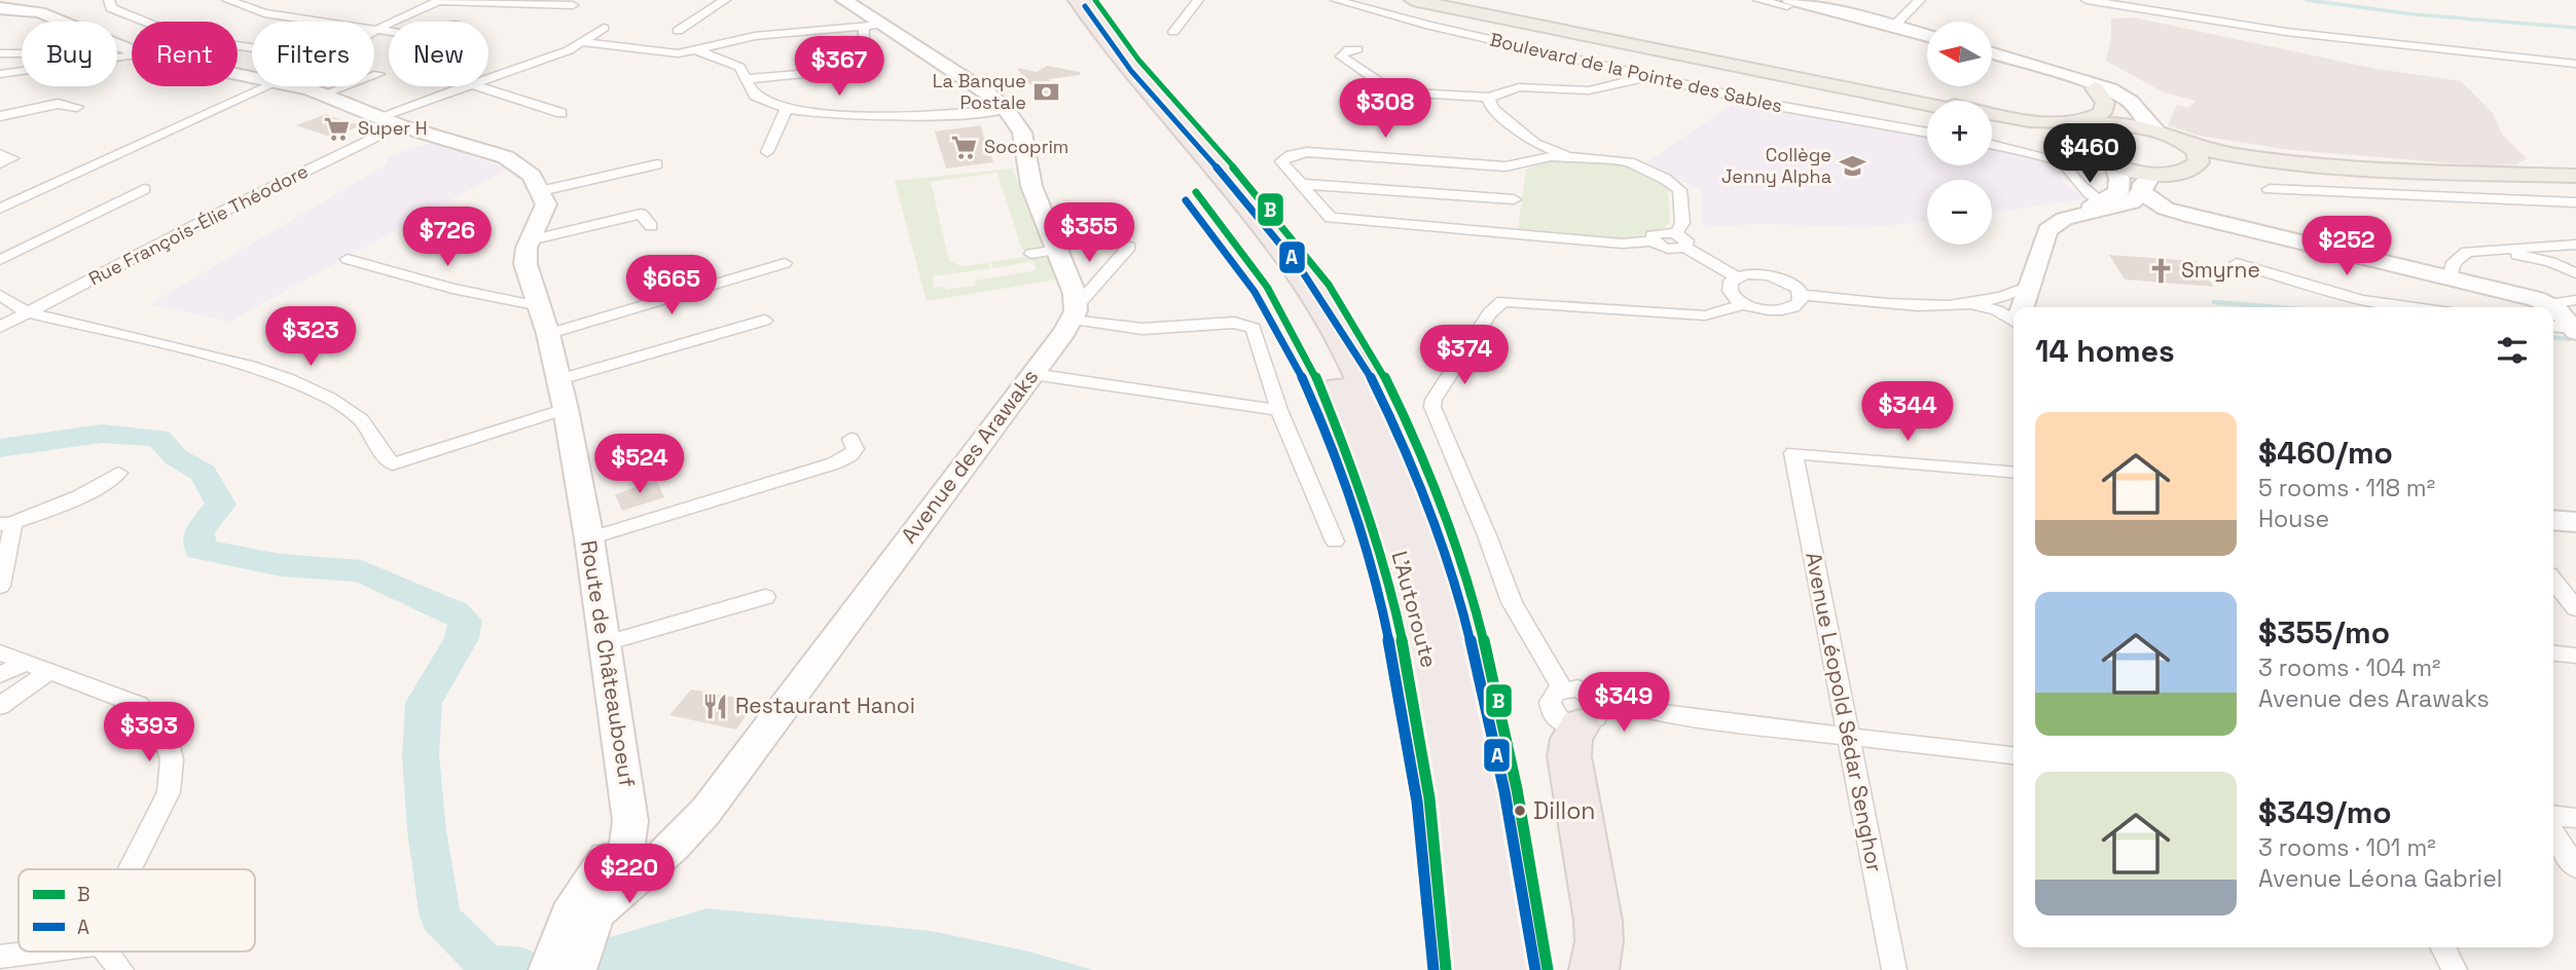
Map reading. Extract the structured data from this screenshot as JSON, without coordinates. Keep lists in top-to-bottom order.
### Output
{
  "streets": {
    "highway": ["L'Autoroute"],
    "main road": ["Avenue des Arawaks", "Route de Châteauboeuf"],
    "street": ["Boulevard de la Pointe des Sables", "Rue François-Élie Théodore", "Avenue Léopold Sédar Senghor"]
  },
  "crossings": [
    ["Avenue des Arawaks", "Route de Châteauboeuf"]
  ],
  "places": {
    "bank": ["La Banque Postale"],
    "supermarket": ["Super H", "Socoprim"],
    "school or university": ["Collège Jenny Alpha"],
    "church": ["Smyrne"],
    "restaurant": ["Restaurant Hanoi"],
    "other": ["Dillon"]
  },
  "lines": ["transit line B", "transit line A"],
  "legend": ["B", "A"],
  "north": "left",
  "page": {
    "map_buttons": ["+", "−"],
    "chip": [
      "Buy",
      "Rent",
      "Filters",
      "New"
    ],
    "price": [
      "$367",
      "$308",
      "$460",
      "$355",
      "$726",
      "$252",
      "$665",
      "$323",
      "$374",
      "$344",
      "$524",
      "$349",
      "$393",
      "$220"
    ],
    "heading": "14 homes",
    "list": [
      {
        "name": "$460/mo",
        "note": "5 rooms · 118 m² · House"
      },
      {
        "name": "$355/mo",
        "note": "3 rooms · 104 m² · Avenue des Arawaks"
      },
      {
        "name": "$349/mo",
        "note": "3 rooms · 101 m² · Avenue Léona Gabriel"
      }
    ]
  }
}
